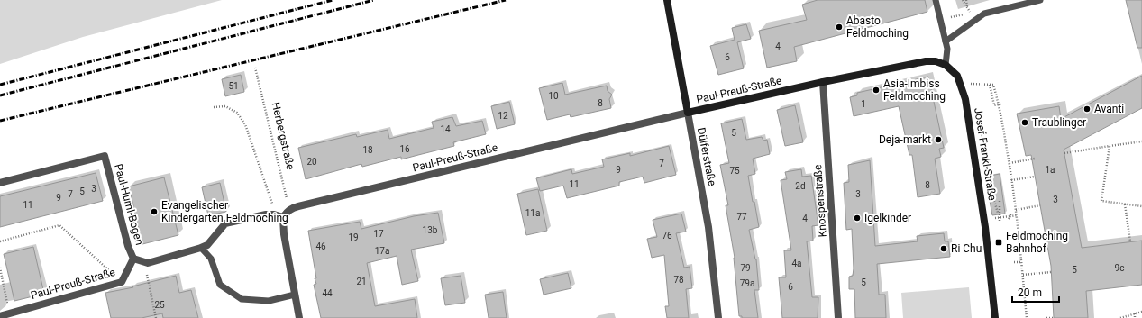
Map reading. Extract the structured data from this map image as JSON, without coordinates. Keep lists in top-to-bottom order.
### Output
{
  "streets": {
    "main road": ["Paul-Preuß-Straße", "Josef-Frankl-Straße", "Dülferstraße"],
    "street": ["Knospenstraße", "Paul-Huml-Bogen"],
    "path": ["Herbergstraße"]
  },
  "crossings": [
    ["Paul-Preuß-Straße", "Herbergstraße"],
    ["Paul-Preuß-Straße", "Josef-Frankl-Straße"],
    ["Paul-Preuß-Straße", "Dülferstraße"],
    ["Paul-Preuß-Straße", "Knospenstraße"],
    ["Paul-Preuß-Straße", "Paul-Huml-Bogen"]
  ],
  "places": {
    "other": [
      "Abasto Feldmoching",
      "Asia-Imbiss Feldmoching",
      "Avanti",
      "Traublinger",
      "Deja-markt",
      "Evangelischer Kindergarten Feldmoching",
      "Igelkinder",
      "Ri Chu"
    ],
    "transit": ["Feldmoching Bahnhof"]
  },
  "house_numbers": [
    "4",
    "6",
    "51",
    "10",
    "8",
    "1",
    "12",
    "14",
    "5",
    "16",
    "18",
    "20",
    "7",
    "9",
    "1a",
    "75",
    "11",
    "8",
    "2d",
    "3",
    "5",
    "7",
    "3",
    "9",
    "3",
    "11",
    "11a",
    "77",
    "4",
    "13b",
    "17",
    "76",
    "19",
    "46",
    "17a",
    "4a",
    "79",
    "9c",
    "5",
    "78",
    "21",
    "5",
    "79a",
    "6",
    "44",
    "25"
  ],
  "scale_bar": "20 m"
}
